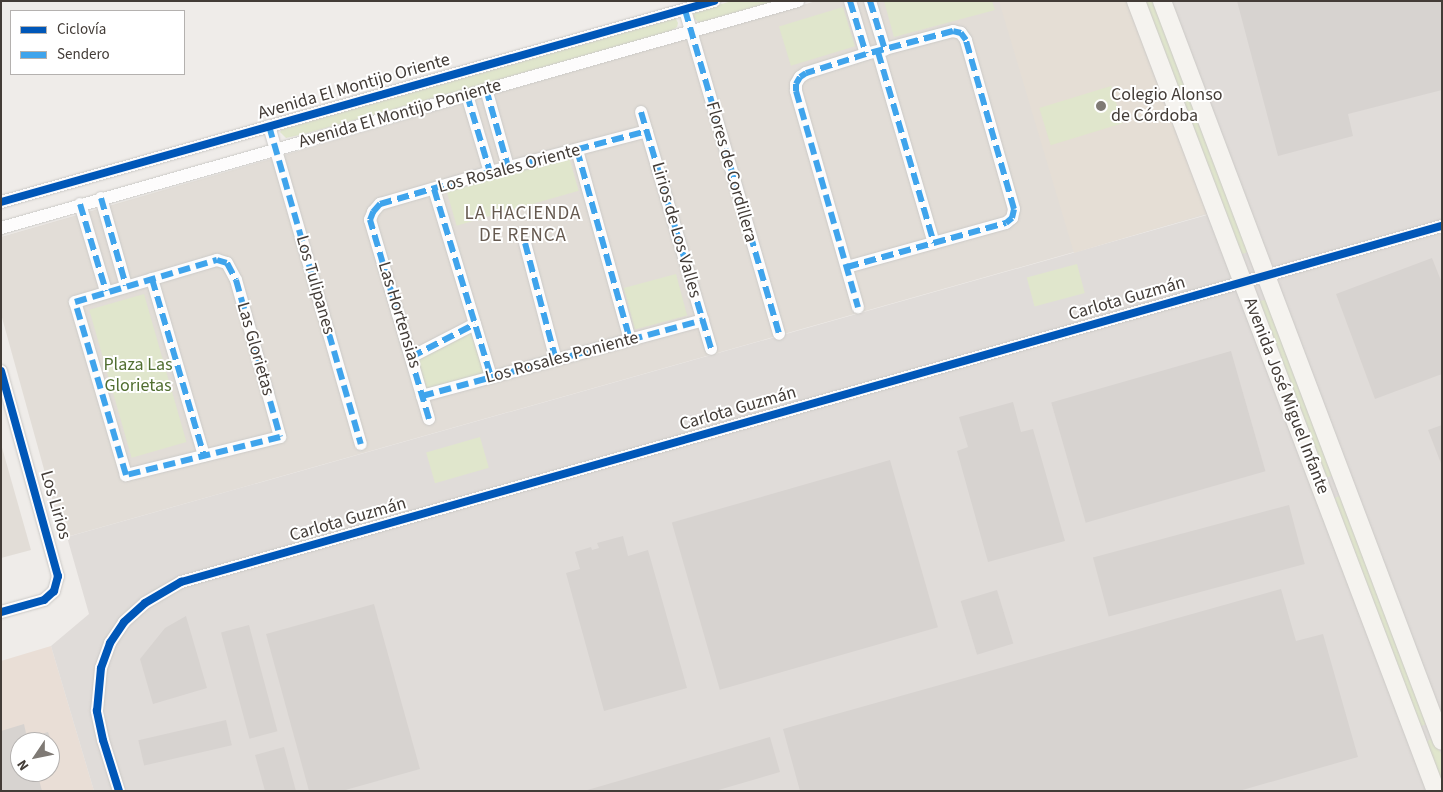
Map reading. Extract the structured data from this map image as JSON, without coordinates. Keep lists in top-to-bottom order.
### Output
{
  "streets": {
    "street": [
      "Avenida El Montijo Oriente",
      "Avenida El Montijo Poniente",
      "Los Rosales Oriente",
      "Flores de Cordillera",
      "Lirios de Los Valles",
      "Los Tulipanes",
      "Carlota Guzmán",
      "Las Hortensias",
      "Las Glorietas",
      "Los Rosales Poniente",
      "Avenida José Miguel Infante",
      "Los Lirios"
    ]
  },
  "crossings": [
    ["Avenida El Montijo Oriente", "Flores de Cordillera"],
    ["Avenida El Montijo Oriente", "Los Tulipanes"],
    ["Avenida El Montijo Poniente", "Flores de Cordillera"],
    ["Avenida El Montijo Poniente", "Los Tulipanes"],
    ["Los Rosales Oriente", "Lirios de Los Valles"],
    ["Los Rosales Oriente", "Las Hortensias"],
    ["Lirios de Los Valles", "Los Rosales Poniente"],
    ["Carlota Guzmán", "Avenida José Miguel Infante"],
    ["Las Hortensias", "Los Rosales Poniente"]
  ],
  "districts": ["LA HACIENDA DE RENCA"],
  "parks": ["Plaza Las Glorietas"],
  "places": ["Colegio Alonso de Córdoba"],
  "legend": ["Ciclovía", "Sendero"],
  "north": "bottom left"
}
